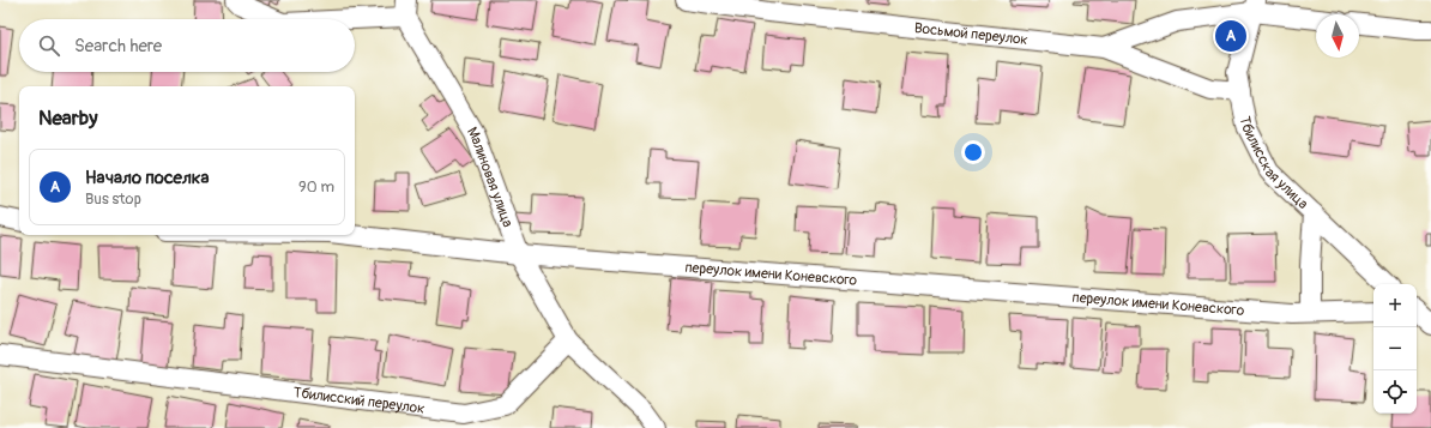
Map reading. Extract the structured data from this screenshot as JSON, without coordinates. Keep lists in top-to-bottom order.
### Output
{
  "streets": {
    "street": [
      "Восьмой переулок",
      "Тбилисская улица",
      "Малиновая улица",
      "переулок имени Коневского",
      "Тбилисский переулок"
    ]
  },
  "crossings": [
    ["Восьмой переулок", "Тбилисская улица"],
    ["Малиновая улица", "переулок имени Коневского"],
    ["Малиновая улица", "Тбилисский переулок"]
  ],
  "north": "bottom",
  "page": {
    "pins": "A",
    "search": "Search here",
    "heading": "Nearby",
    "list": [
      {
        "mark": "A",
        "name": "Начало поселка",
        "note": "Bus stop",
        "value": "90 m"
      }
    ],
    "map_buttons": ["+", "−"]
  }
}
